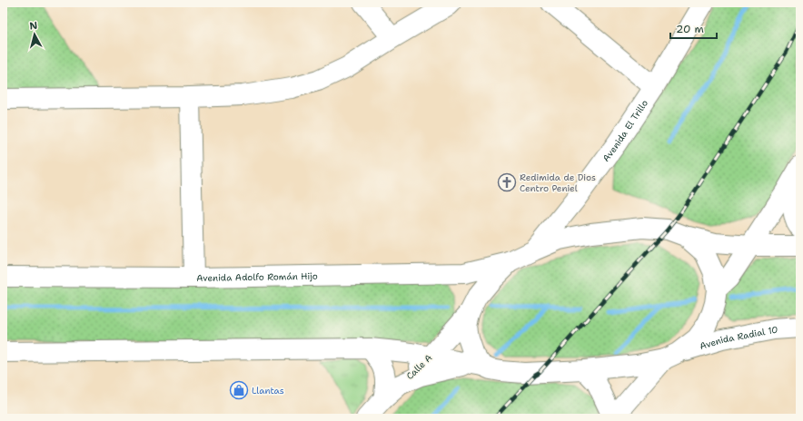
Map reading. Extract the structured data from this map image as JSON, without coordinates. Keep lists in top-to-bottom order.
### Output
{
  "streets": {
    "main road": [
      "Avenida El Trillo",
      "Avenida Adolfo Román Hijo",
      "Avenida Radial 10",
      "Calle A"
    ]
  },
  "places": {
    "church": ["Redimida de Dios Centro Peniel"],
    "shop": ["Llantas"]
  },
  "scale_bar": "20 m",
  "north": "top"
}
